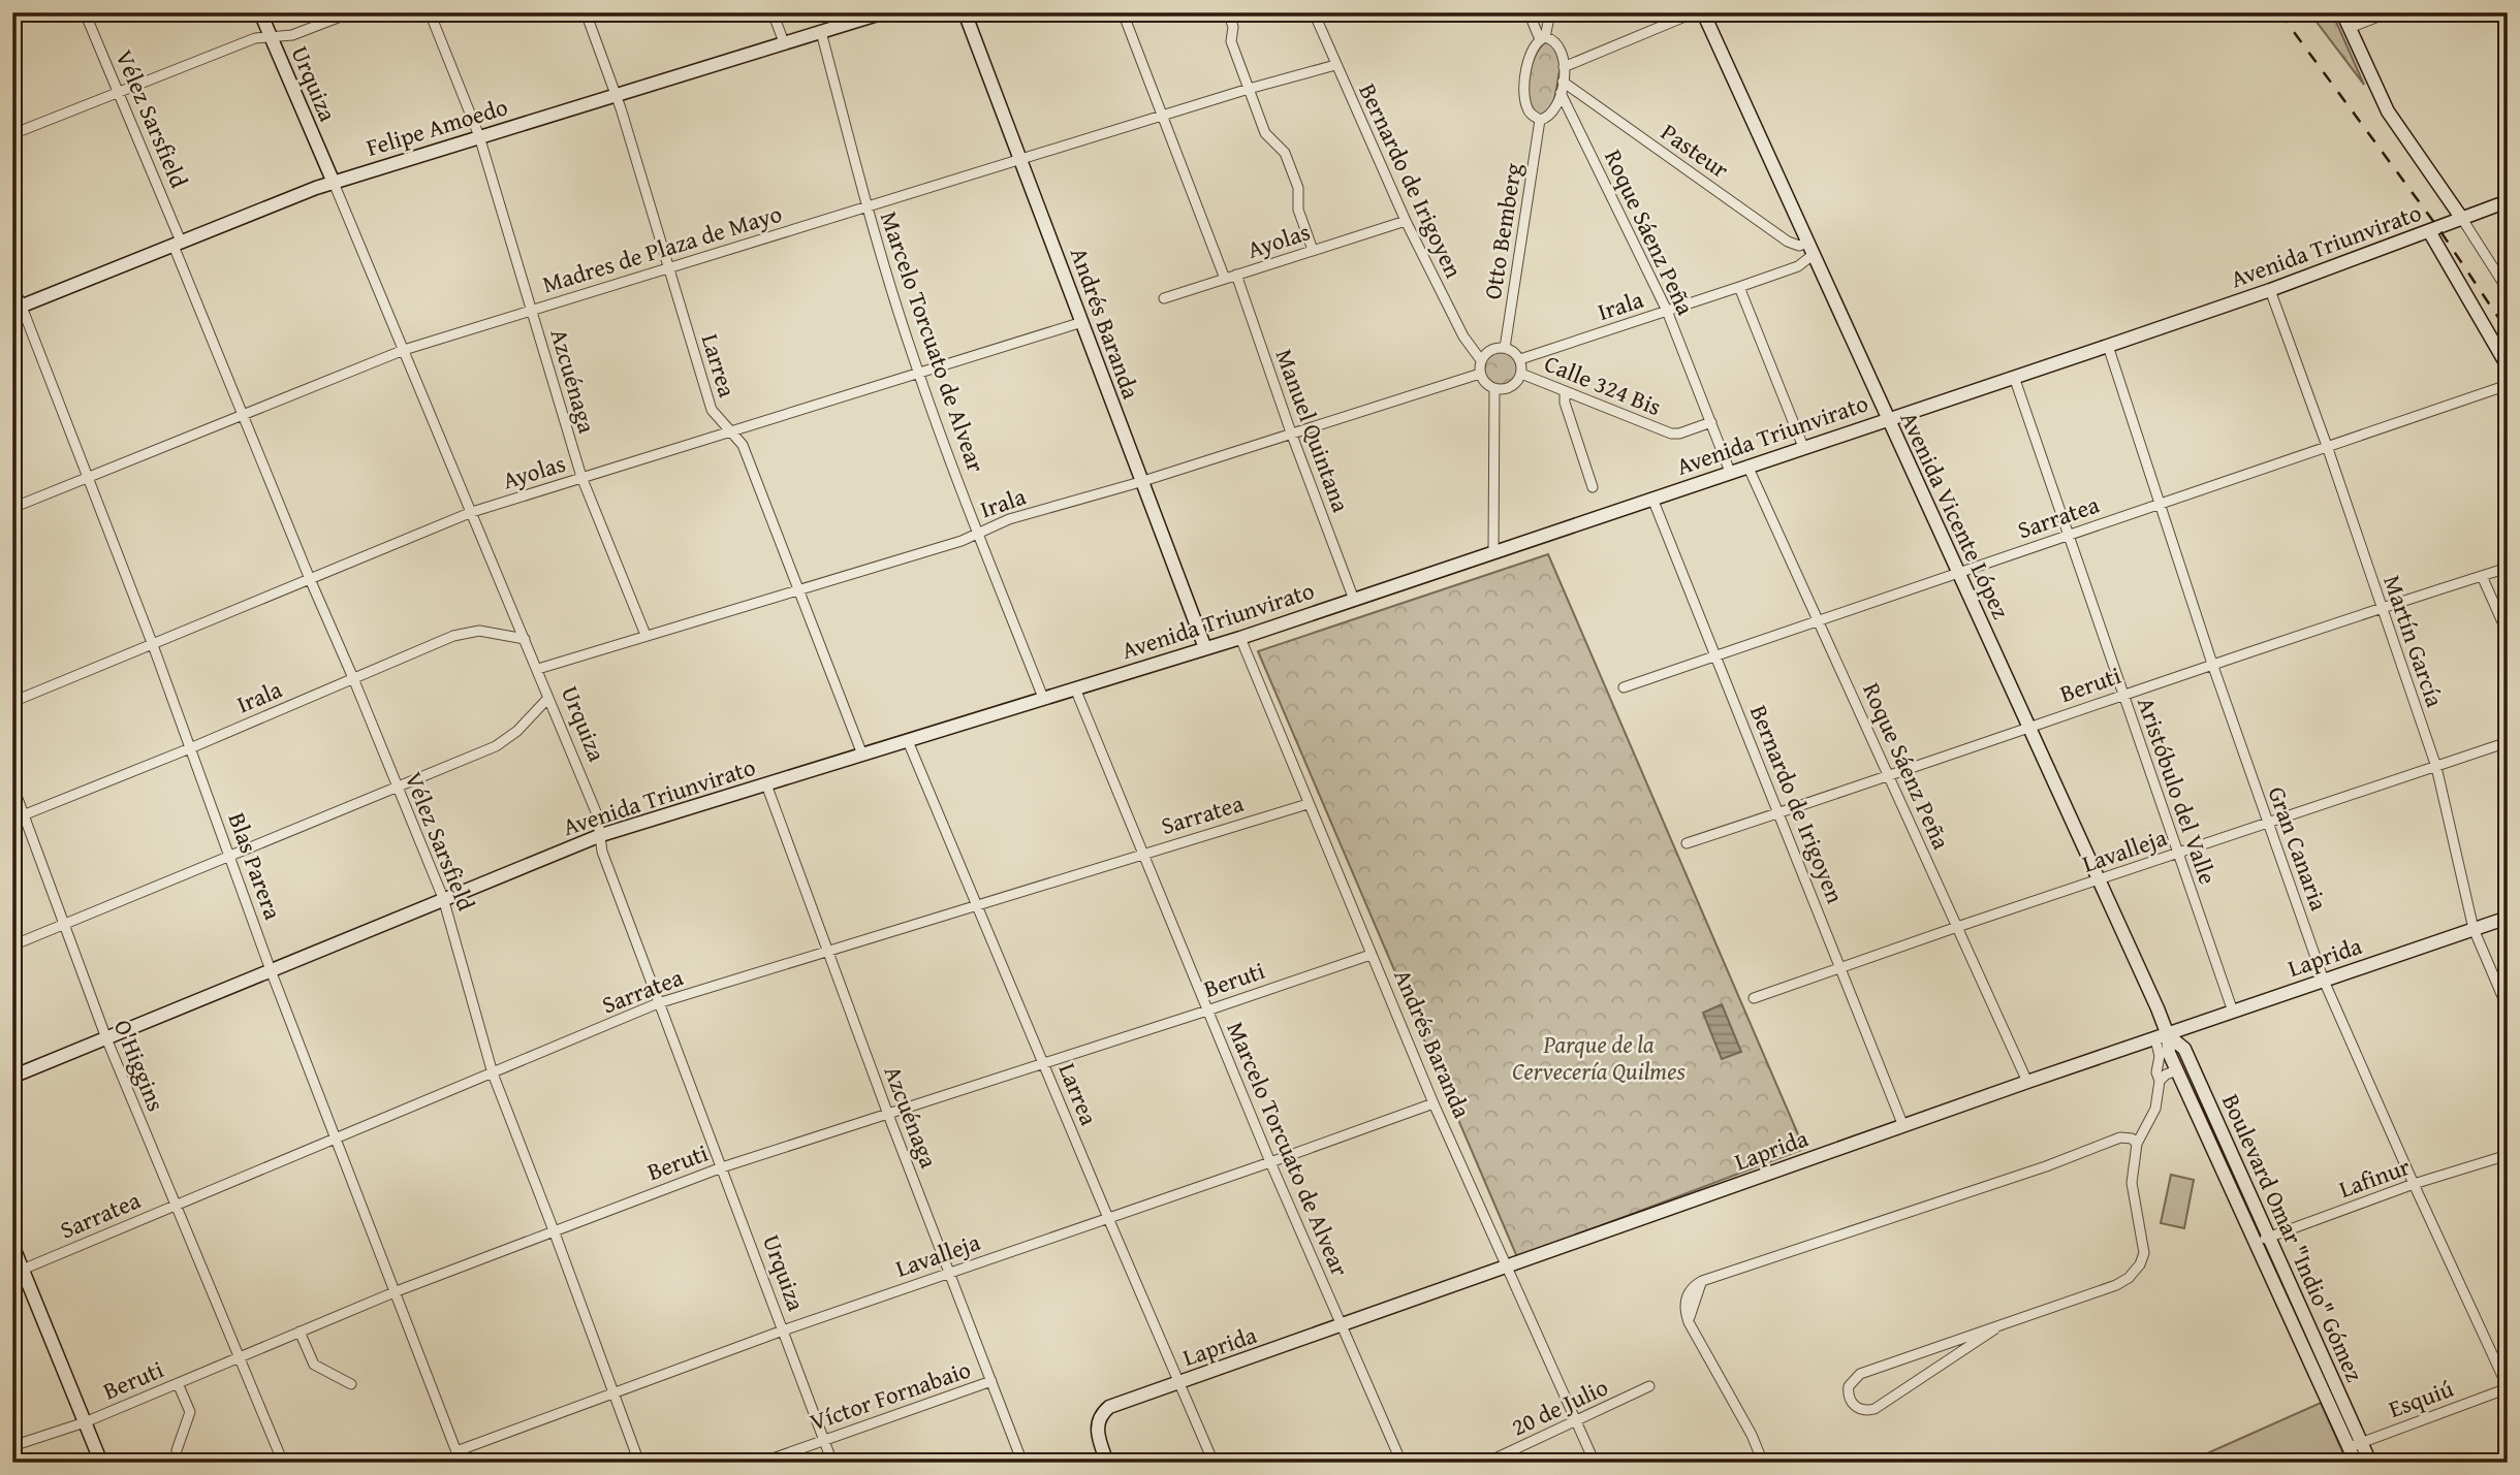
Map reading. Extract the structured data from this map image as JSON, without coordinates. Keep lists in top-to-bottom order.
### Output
{
  "streets": {
    "street": [
      "Urquiza",
      "Vélez Sarsfield",
      "Felipe Amoedo",
      "Pasteur",
      "Bernardo de Irigoyen",
      "Otto Bemberg",
      "Roque Sáenz Peña",
      "Ayolas",
      "Avenida Triunvirato",
      "Madres de Plaza de Mayo",
      "Irala",
      "Andrés Baranda",
      "Marcelo Torcuato de Alvear",
      "Larrea",
      "Azcuénaga",
      "Calle 324 Bis",
      "Manuel Quintana",
      "Avenida Vicente López",
      "Sarratea",
      "Martín García",
      "Beruti",
      "Aristóbulo del Valle",
      "Gran Canaria",
      "Lavalleja",
      "Blas Parera",
      "Laprida",
      "O'Higgins",
      "Lafinur",
      "Boulevard Omar \"Indio\" Gómez",
      "Víctor Fornabaio",
      "Esquiú",
      "20 de Julio"
    ]
  },
  "crossings": [
    ["Urquiza", "Felipe Amoedo"],
    ["Urquiza", "Ayolas"],
    ["Urquiza", "Avenida Triunvirato"],
    ["Urquiza", "Madres de Plaza de Mayo"],
    ["Urquiza", "Irala"],
    ["Urquiza", "Sarratea"],
    ["Urquiza", "Beruti"],
    ["Urquiza", "Lavalleja"],
    ["Urquiza", "Víctor Fornabaio"],
    ["Vélez Sarsfield", "Felipe Amoedo"],
    ["Vélez Sarsfield", "Ayolas"],
    ["Vélez Sarsfield", "Avenida Triunvirato"],
    ["Vélez Sarsfield", "Madres de Plaza de Mayo"],
    ["Vélez Sarsfield", "Irala"],
    ["Vélez Sarsfield", "Sarratea"],
    ["Vélez Sarsfield", "Beruti"],
    ["Vélez Sarsfield", "Lavalleja"],
    ["Felipe Amoedo", "Marcelo Torcuato de Alvear"],
    ["Felipe Amoedo", "Larrea"],
    ["Felipe Amoedo", "Azcuénaga"],
    ["Felipe Amoedo", "Blas Parera"],
    ["Pasteur", "Irala"],
    ["Pasteur", "Avenida Vicente López"],
    ["Bernardo de Irigoyen", "Otto Bemberg"],
    ["Bernardo de Irigoyen", "Ayolas"],
    ["Bernardo de Irigoyen", "Avenida Triunvirato"],
    ["Bernardo de Irigoyen", "Madres de Plaza de Mayo"],
    ["Bernardo de Irigoyen", "Irala"],
    ["Bernardo de Irigoyen", "Calle 324 Bis"],
    ["Bernardo de Irigoyen", "Sarratea"],
    ["Bernardo de Irigoyen", "Beruti"],
    ["Bernardo de Irigoyen", "Lavalleja"],
    ["Bernardo de Irigoyen", "Laprida"],
    ["Otto Bemberg", "Irala"],
    ["Otto Bemberg", "Calle 324 Bis"],
    ["Roque Sáenz Peña", "Avenida Triunvirato"],
    ["Roque Sáenz Peña", "Irala"],
    ["Roque Sáenz Peña", "Calle 324 Bis"],
    ["Roque Sáenz Peña", "Sarratea"],
    ["Roque Sáenz Peña", "Beruti"],
    ["Roque Sáenz Peña", "Lavalleja"],
    ["Roque Sáenz Peña", "Laprida"],
    ["Ayolas", "Andrés Baranda"],
    ["Ayolas", "Marcelo Torcuato de Alvear"],
    ["Ayolas", "Larrea"],
    ["Ayolas", "Azcuénaga"],
    ["Ayolas", "Manuel Quintana"],
    ["Ayolas", "Blas Parera"],
    ["Avenida Triunvirato", "Andrés Baranda"],
    ["Avenida Triunvirato", "Marcelo Torcuato de Alvear"],
    ["Avenida Triunvirato", "Larrea"],
    ["Avenida Triunvirato", "Azcuénaga"],
    ["Avenida Triunvirato", "Manuel Quintana"],
    ["Avenida Triunvirato", "Avenida Vicente López"],
    ["Avenida Triunvirato", "Martín García"],
    ["Avenida Triunvirato", "Aristóbulo del Valle"],
    ["Avenida Triunvirato", "Gran Canaria"],
    ["Avenida Triunvirato", "Blas Parera"],
    ["Avenida Triunvirato", "O'Higgins"],
    ["Madres de Plaza de Mayo", "Andrés Baranda"],
    ["Madres de Plaza de Mayo", "Marcelo Torcuato de Alvear"],
    ["Madres de Plaza de Mayo", "Larrea"],
    ["Madres de Plaza de Mayo", "Azcuénaga"],
    ["Madres de Plaza de Mayo", "Blas Parera"],
    ["Irala", "Andrés Baranda"],
    ["Irala", "Marcelo Torcuato de Alvear"],
    ["Irala", "Larrea"],
    ["Irala", "Azcuénaga"],
    ["Irala", "Calle 324 Bis"],
    ["Irala", "Manuel Quintana"],
    ["Irala", "Avenida Vicente López"],
    ["Irala", "Blas Parera"],
    ["Irala", "O'Higgins"],
    ["Andrés Baranda", "Sarratea"],
    ["Andrés Baranda", "Beruti"],
    ["Andrés Baranda", "Lavalleja"],
    ["Andrés Baranda", "Laprida"],
    ["Andrés Baranda", "20 de Julio"],
    ["Marcelo Torcuato de Alvear", "Sarratea"],
    ["Marcelo Torcuato de Alvear", "Beruti"],
    ["Marcelo Torcuato de Alvear", "Lavalleja"],
    ["Marcelo Torcuato de Alvear", "Laprida"],
    ["Larrea", "Sarratea"],
    ["Larrea", "Beruti"],
    ["Larrea", "Lavalleja"],
    ["Larrea", "Laprida"],
    ["Azcuénaga", "Sarratea"],
    ["Azcuénaga", "Beruti"],
    ["Azcuénaga", "Lavalleja"],
    ["Azcuénaga", "Víctor Fornabaio"],
    ["Avenida Vicente López", "Sarratea"],
    ["Avenida Vicente López", "Beruti"],
    ["Avenida Vicente López", "Lavalleja"],
    ["Avenida Vicente López", "Laprida"],
    ["Avenida Vicente López", "Boulevard Omar \"Indio\" Gómez"],
    ["Sarratea", "Martín García"],
    ["Sarratea", "Aristóbulo del Valle"],
    ["Sarratea", "Gran Canaria"],
    ["Sarratea", "Blas Parera"],
    ["Sarratea", "O'Higgins"],
    ["Martín García", "Beruti"],
    ["Martín García", "Lavalleja"],
    ["Martín García", "Laprida"],
    ["Beruti", "Aristóbulo del Valle"],
    ["Beruti", "Gran Canaria"],
    ["Beruti", "Blas Parera"],
    ["Beruti", "O'Higgins"],
    ["Aristóbulo del Valle", "Lavalleja"],
    ["Aristóbulo del Valle", "Laprida"],
    ["Gran Canaria", "Lavalleja"],
    ["Gran Canaria", "Laprida"],
    ["Gran Canaria", "Lafinur"],
    ["Gran Canaria", "Esquiú"],
    ["Lavalleja", "Blas Parera"],
    ["Laprida", "Boulevard Omar \"Indio\" Gómez"],
    ["Lafinur", "Boulevard Omar \"Indio\" Gómez"],
    ["Boulevard Omar \"Indio\" Gómez", "Esquiú"]
  ],
  "parks": ["Parque de la Cervecería Quilmes"]
}
